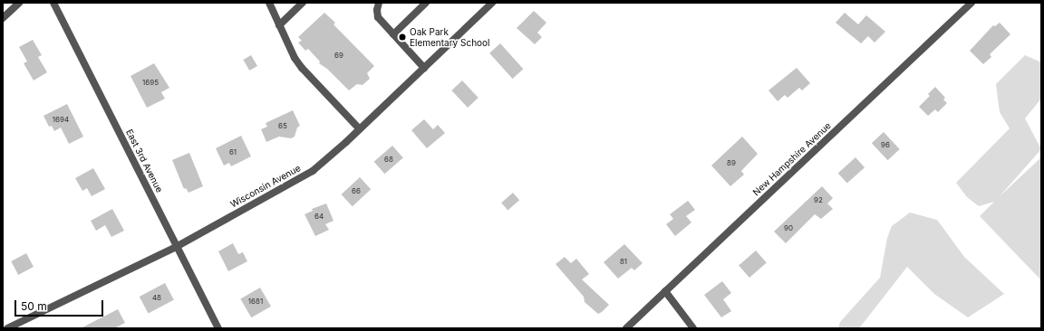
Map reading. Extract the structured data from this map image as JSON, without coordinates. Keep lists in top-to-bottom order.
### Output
{
  "streets": {
    "street": ["New Hampshire Avenue", "East 3rd Avenue", "Wisconsin Avenue"]
  },
  "crossings": [
    ["East 3rd Avenue", "Wisconsin Avenue"]
  ],
  "places": ["Oak Park Elementary School"],
  "house_numbers": [
    "69",
    "1695",
    "1694",
    "65",
    "96",
    "61",
    "68",
    "89",
    "66",
    "92",
    "64",
    "90",
    "81",
    "48",
    "1681"
  ],
  "scale_bar": "50 m"
}
